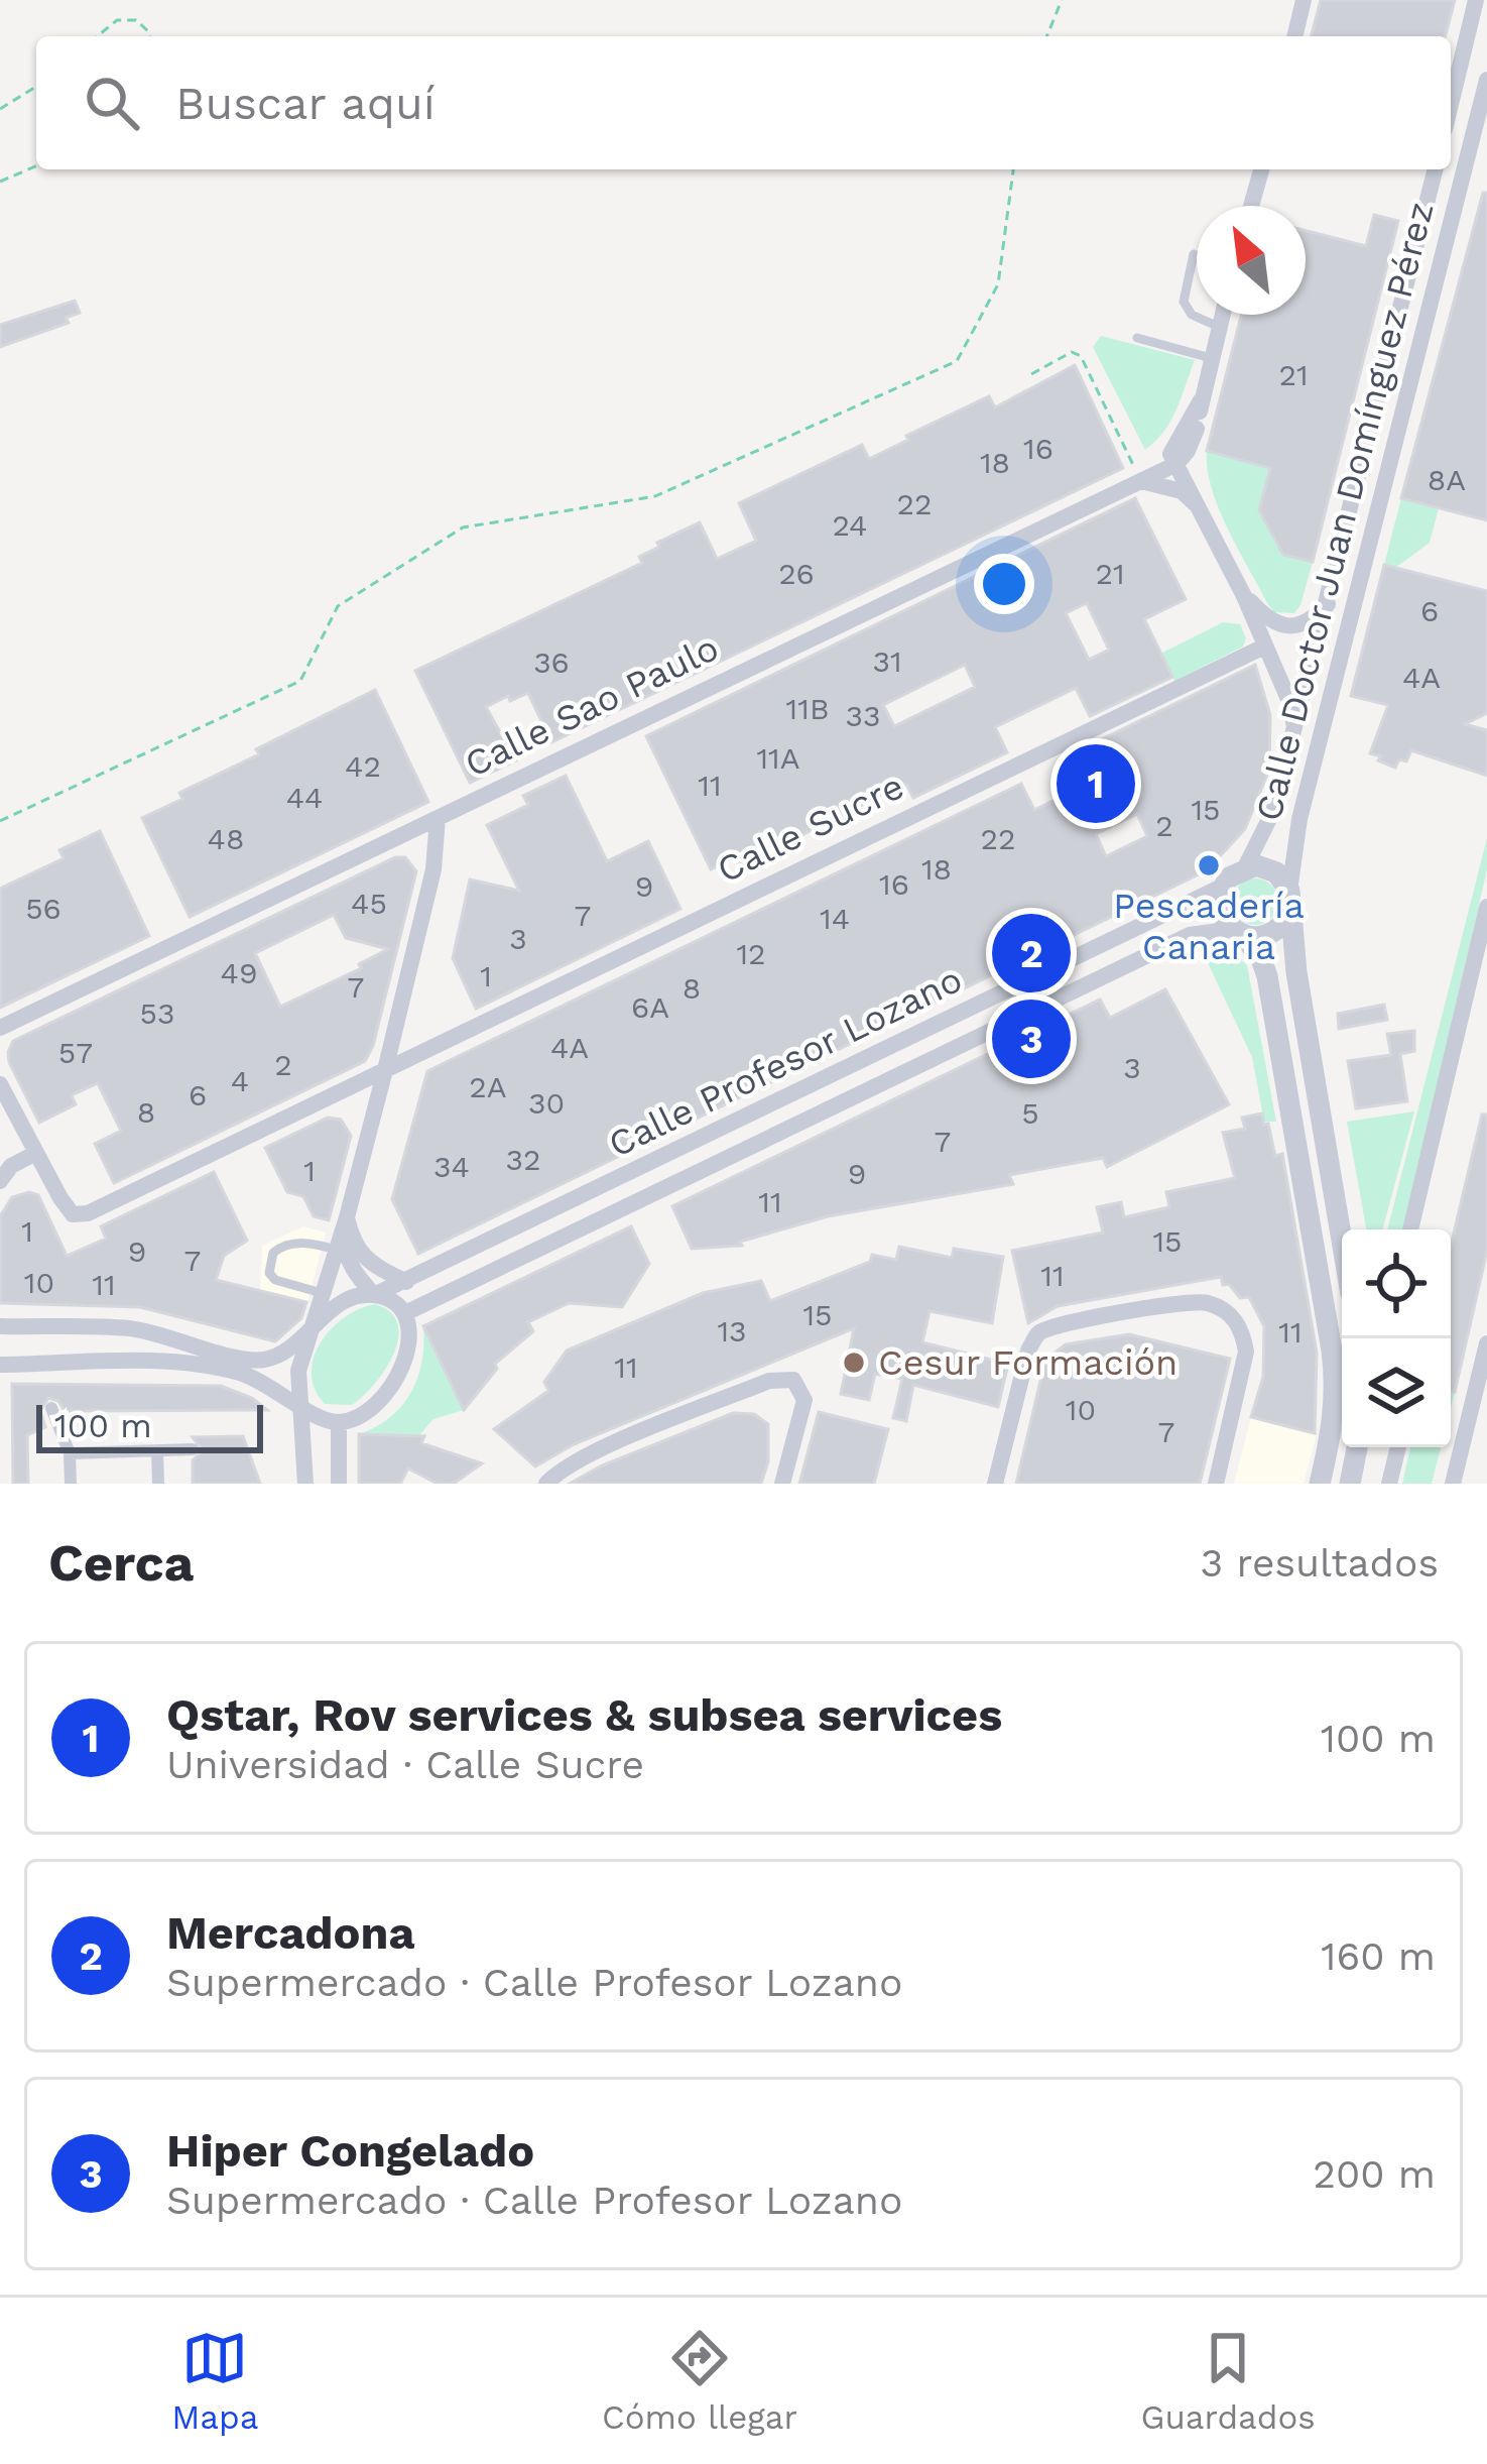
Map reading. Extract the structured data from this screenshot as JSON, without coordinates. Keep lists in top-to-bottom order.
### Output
{
  "streets": {
    "street": [
      "Calle Doctor Juan Domínguez Pérez",
      "Calle Sao Paulo",
      "Calle Sucre",
      "Calle Profesor Lozano"
    ]
  },
  "crossings": [
    ["Calle Doctor Juan Domínguez Pérez", "Calle Profesor Lozano"]
  ],
  "places": ["Pescadería Canaria", "Cesur Formación"],
  "house_numbers": [
    "21",
    "16",
    "18",
    "8A",
    "22",
    "24",
    "26",
    "21",
    "6",
    "31",
    "36",
    "4A",
    "11B",
    "33",
    "11A",
    "42",
    "11",
    "44",
    "15",
    "2",
    "48",
    "22",
    "18",
    "16",
    "9",
    "45",
    "56",
    "7",
    "14",
    "3",
    "12",
    "49",
    "1",
    "7",
    "8",
    "6A",
    "53",
    "4A",
    "57",
    "2",
    "3",
    "4",
    "2A",
    "6",
    "30",
    "8",
    "5",
    "7",
    "32",
    "34",
    "1",
    "9",
    "11",
    "1",
    "15",
    "9",
    "7",
    "11",
    "10",
    "11",
    "15",
    "13",
    "11",
    "11",
    "10",
    "7"
  ],
  "scale_bar": "100 m",
  "north": "top left",
  "page": {
    "search": "Buscar aquí",
    "pins": ["1", "2", "3"],
    "scale": "100 m",
    "heading": ["Cerca", "3 resultados"],
    "list": [
      {
        "mark": "1",
        "name": "Qstar, Rov services & subsea services",
        "note": "Universidad · Calle Sucre",
        "value": "100 m"
      },
      {
        "mark": "2",
        "name": "Mercadona",
        "note": "Supermercado · Calle Profesor Lozano",
        "value": "160 m"
      },
      {
        "mark": "3",
        "name": "Hiper Congelado",
        "note": "Supermercado · Calle Profesor Lozano",
        "value": "200 m"
      }
    ],
    "nav": ["Mapa", "Cómo llegar", "Guardados"]
  }
}
